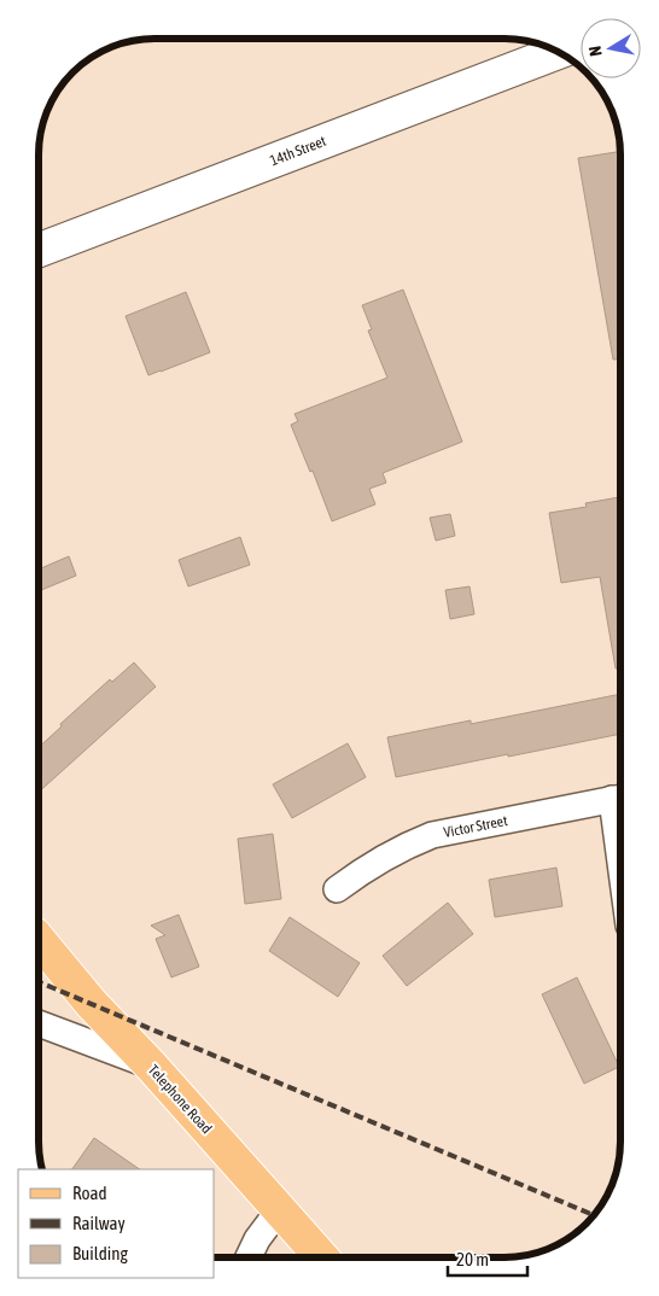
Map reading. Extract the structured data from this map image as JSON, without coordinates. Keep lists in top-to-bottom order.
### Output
{
  "streets": {
    "main road": ["Telephone Road"],
    "street": ["14th Street", "Victor Street"]
  },
  "legend": ["Road", "Railway", "Building"],
  "scale_bar": "20 m",
  "north": "left"
}
